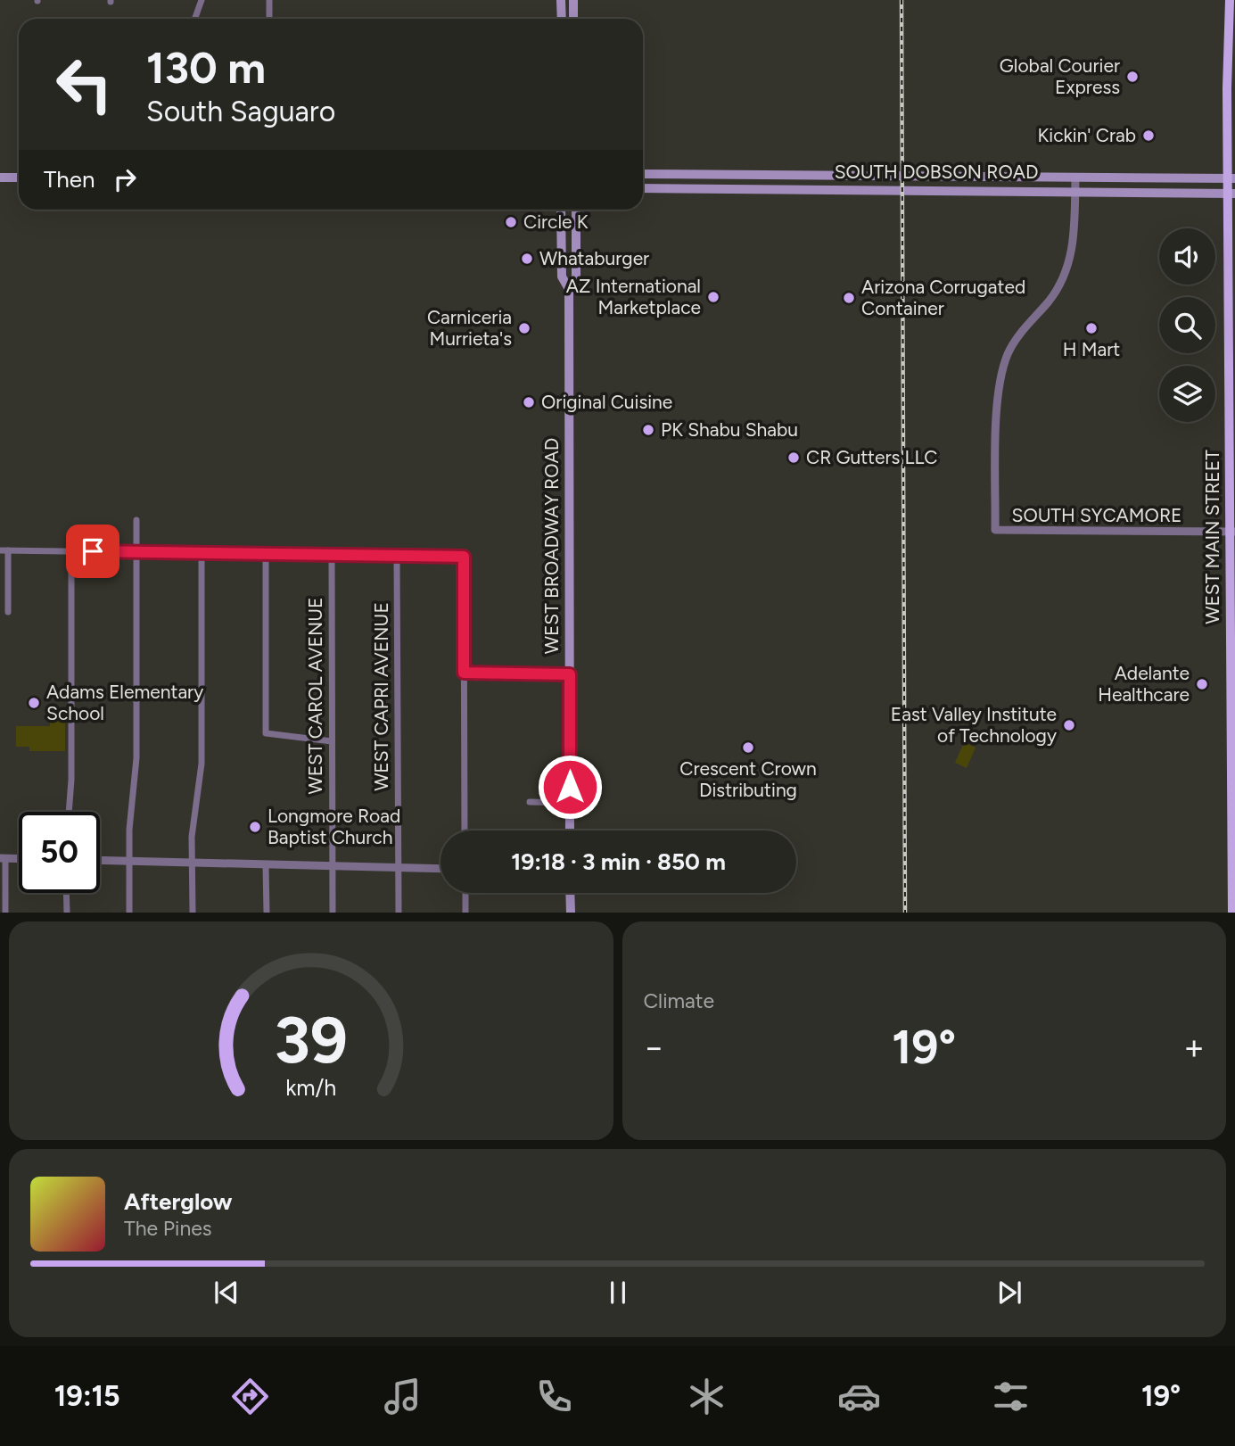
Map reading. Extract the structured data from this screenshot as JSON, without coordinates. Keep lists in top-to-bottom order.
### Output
{
  "streets": {
    "main road": ["SOUTH DOBSON ROAD", "WEST MAIN STREET", "WEST BROADWAY ROAD"],
    "street": ["SOUTH SYCAMORE", "WEST CAROL AVENUE", "WEST CAPRI AVENUE"]
  },
  "crossings": [
    ["SOUTH DOBSON ROAD", "SOUTH SYCAMORE"],
    ["SOUTH DOBSON ROAD", "WEST MAIN STREET"],
    ["SOUTH SYCAMORE", "WEST MAIN STREET"]
  ],
  "places": [
    "Global Courier Express",
    "Kickin' Crab",
    "Circle K",
    "Whataburger",
    "AZ International Marketplace",
    "Arizona Corrugated Container",
    "Carniceria Murrieta's",
    "H Mart",
    "Original Cuisine",
    "PK Shabu Shabu",
    "CR Gutters LLC",
    "Adelante Healthcare",
    "Adams Elementary School",
    "East Valley Institute of Technology",
    "Crescent Crown Distributing",
    "Longmore Road Baptist Church"
  ],
  "page": {
    "turn": ["130 m", "South Saguaro"],
    "then": "Then",
    "limit": "50",
    "trip": "19:18 · 3 min · 850 m",
    "tile": "Climate",
    "heat": ["−", "19°", "+"],
    "song": ["Afterglow", "The Pines"],
    "tabs": ["19:15", "19°"],
    "gauge": ["39", "km/h"]
  }
}
